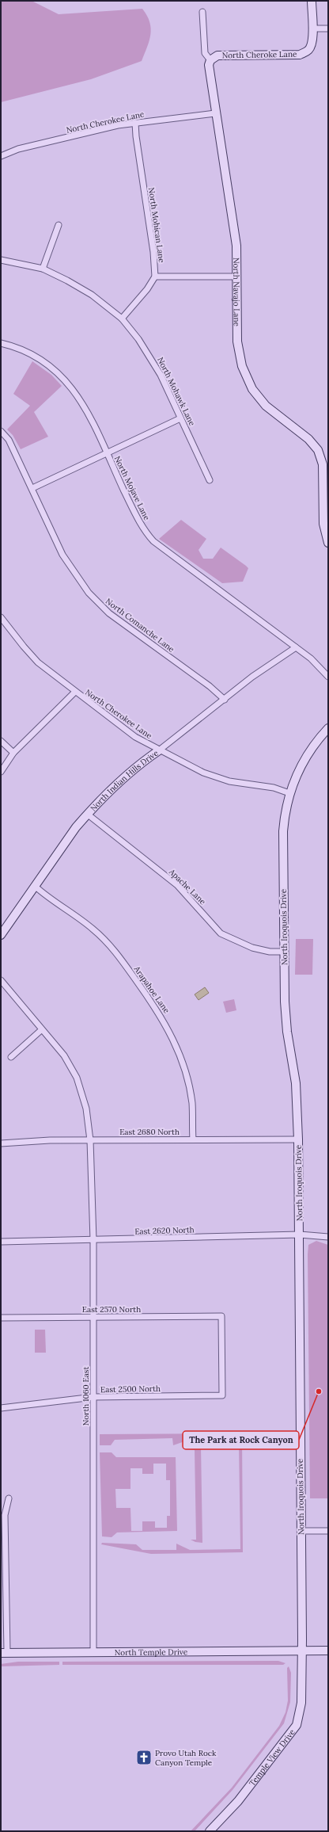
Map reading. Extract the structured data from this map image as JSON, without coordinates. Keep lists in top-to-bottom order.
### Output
{
  "streets": {
    "street": [
      "North Cheroke Lane",
      "North Cherokee Lane",
      "North Mohican Lane",
      "North Navajo Lane",
      "North Mohawk Lane",
      "North Mojave Lane",
      "North Comanche Lane",
      "North Indian Hills Drive",
      "Apache Lane",
      "North Iroquois Drive",
      "Arapahoe Lane",
      "East 2680 North",
      "East 2620 North",
      "East 2570 North",
      "East 2500 North",
      "North 1060 East",
      "North Temple Drive",
      "Temple View Drive"
    ]
  },
  "crossings": [
    ["North Cheroke Lane", "North Navajo Lane"],
    ["North Cherokee Lane", "North Mohican Lane"],
    ["North Cherokee Lane", "North Navajo Lane"],
    ["North Cherokee Lane", "North Indian Hills Drive"],
    ["North Cherokee Lane", "North Iroquois Drive"],
    ["North Mojave Lane", "North Indian Hills Drive"],
    ["North Comanche Lane", "North Indian Hills Drive"],
    ["North Indian Hills Drive", "Apache Lane"],
    ["North Indian Hills Drive", "Arapahoe Lane"],
    ["Apache Lane", "North Iroquois Drive"],
    ["North Iroquois Drive", "East 2680 North"],
    ["North Iroquois Drive", "East 2620 North"],
    ["North Iroquois Drive", "North Temple Drive"],
    ["North Iroquois Drive", "Temple View Drive"],
    ["Arapahoe Lane", "East 2680 North"],
    ["East 2680 North", "North 1060 East"],
    ["East 2620 North", "North 1060 East"],
    ["East 2570 North", "East 2500 North"],
    ["East 2570 North", "North 1060 East"],
    ["East 2500 North", "North 1060 East"],
    ["North 1060 East", "North Temple Drive"],
    ["North Temple Drive", "Temple View Drive"]
  ],
  "places": {
    "other": ["The Park at Rock Canyon"],
    "church": ["Provo Utah Rock Canyon Temple"]
  }
}
